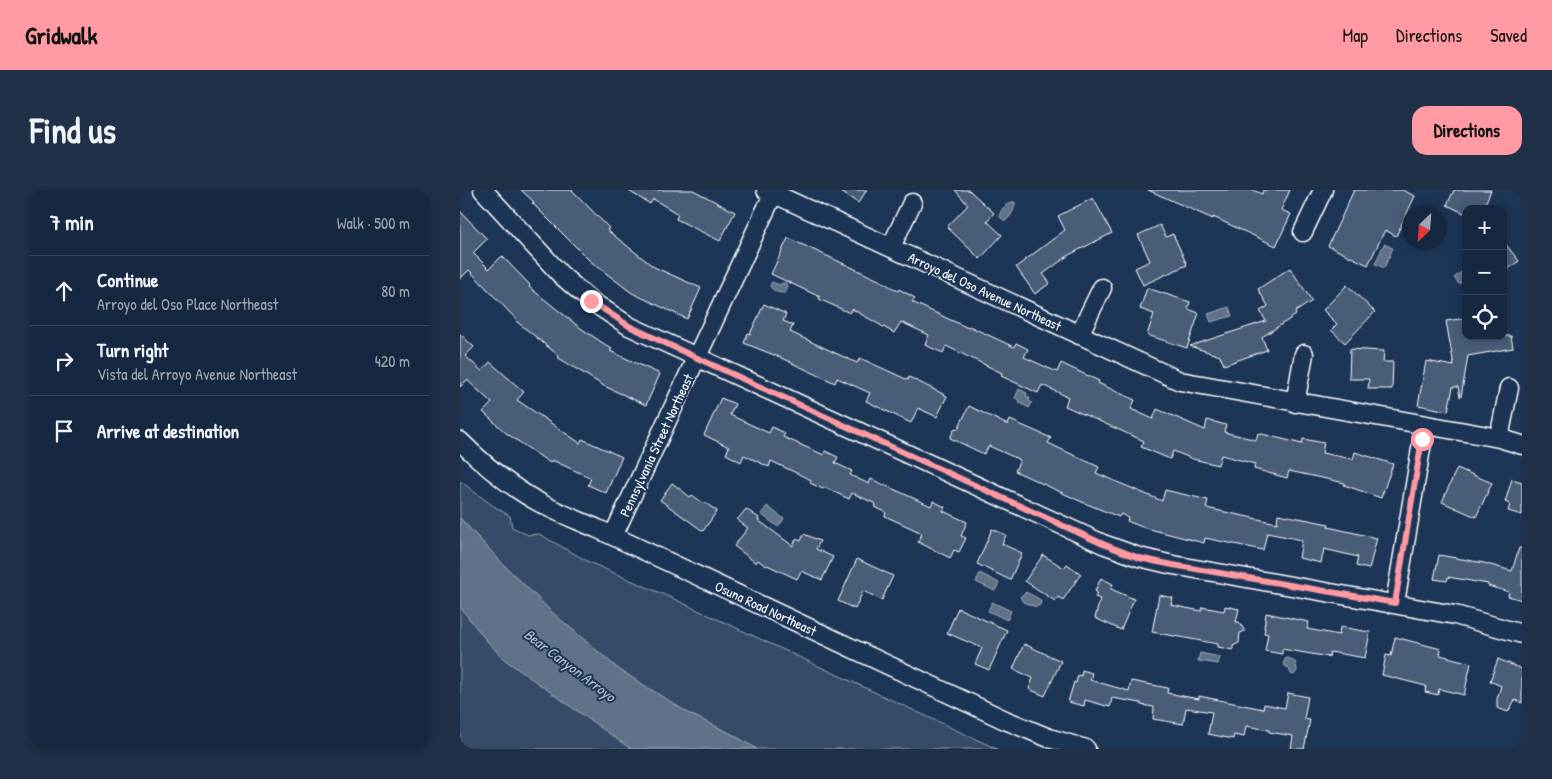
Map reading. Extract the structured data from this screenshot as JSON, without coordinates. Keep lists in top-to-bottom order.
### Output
{
  "streets": {
    "street": ["Arroyo del Oso Avenue Northeast", "Pennsylvania Street Northeast", "Osuna Road Northeast"]
  },
  "crossings": [
    ["Arroyo del Oso Avenue Northeast", "Pennsylvania Street Northeast"],
    ["Pennsylvania Street Northeast", "Osuna Road Northeast"]
  ],
  "water": ["Bear Canyon Arroyo"],
  "north": "bottom left",
  "page": {
    "header": "Gridwalk",
    "nav": ["Map", "Directions", "Saved"],
    "buttons": "Directions",
    "title": "Find us",
    "heading": ["7 min", "Walk · 500 m"],
    "map_buttons": ["+", "−"],
    "list": [
      ["Continue", "Arroyo del Oso Place Northeast", "80 m"],
      ["Turn right", "Vista del Arroyo Avenue Northeast", "420 m"],
      "Arrive at destination"
    ]
  }
}
